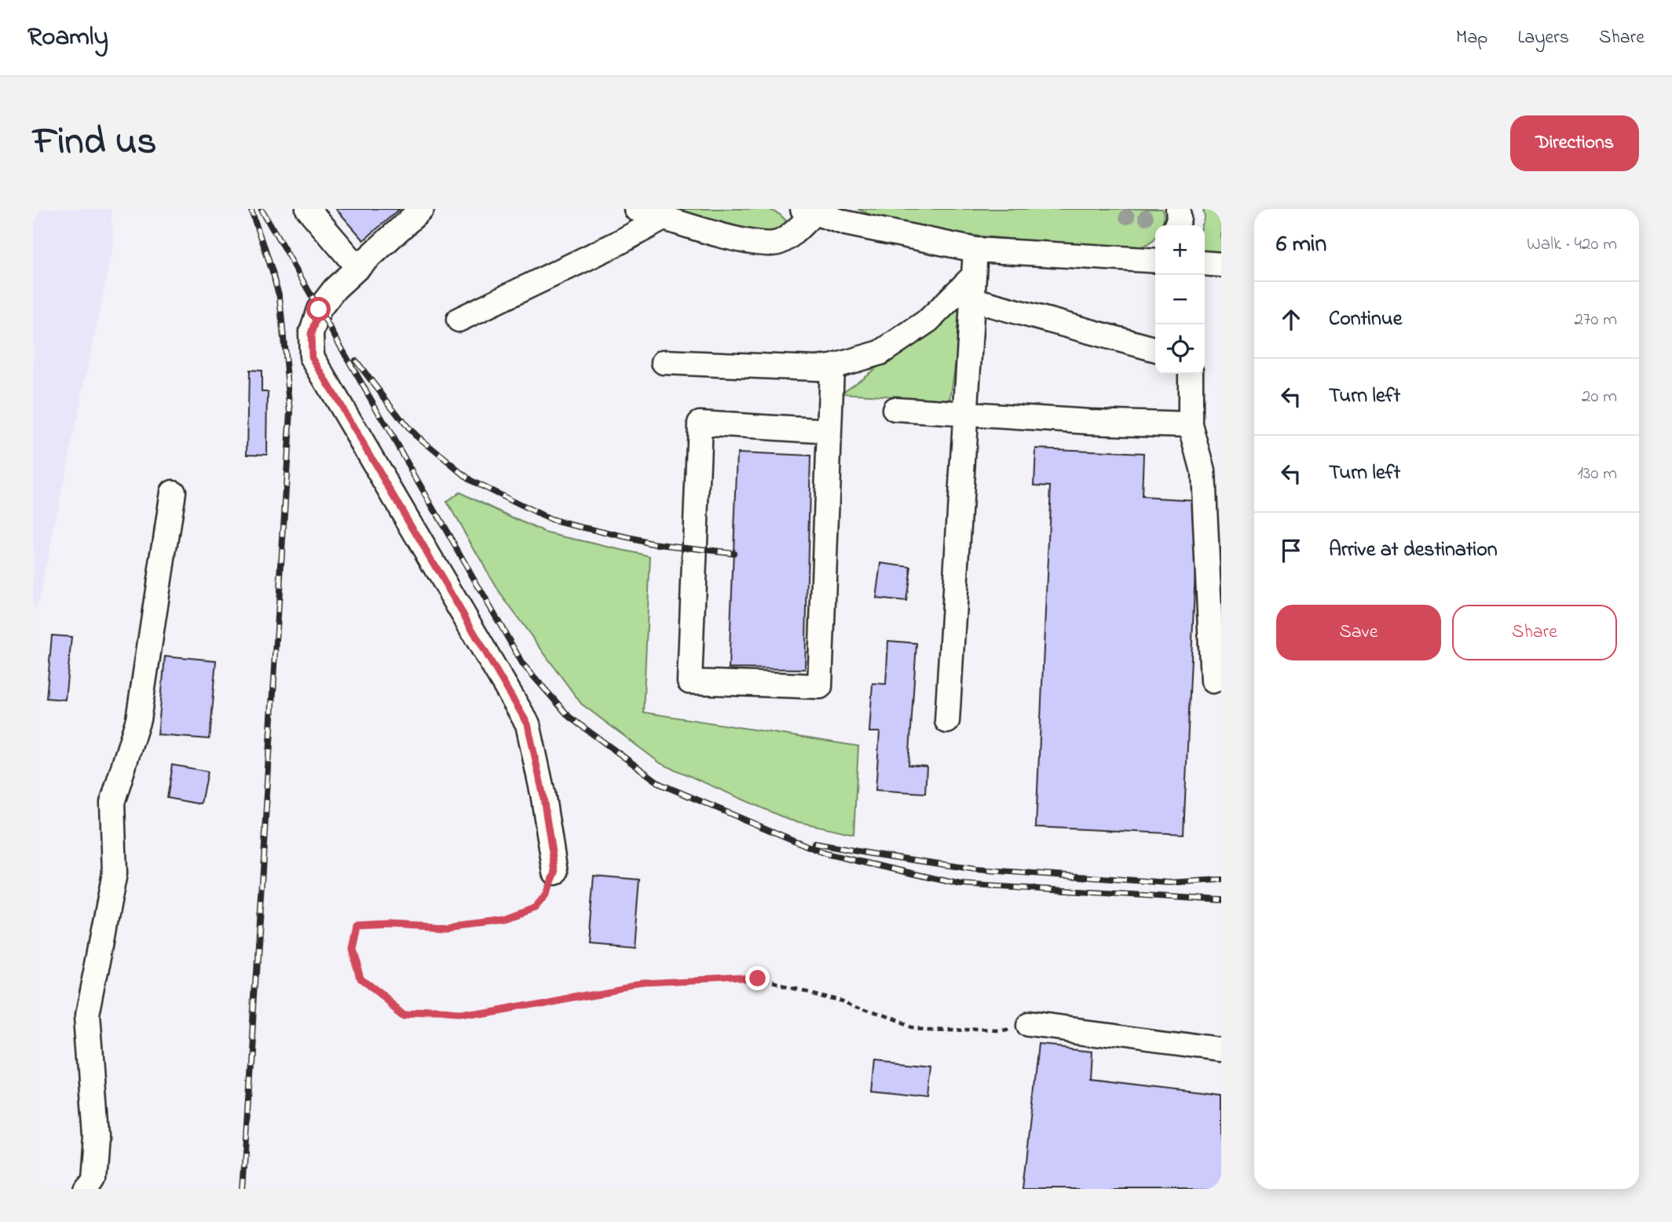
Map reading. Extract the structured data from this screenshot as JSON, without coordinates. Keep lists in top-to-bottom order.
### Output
{
  "page": {
    "header": "Roamly",
    "nav": ["Map", "Layers", "Share"],
    "title": "Find us",
    "buttons": [
      "Directions",
      ["Save", "Share"]
    ],
    "heading": ["6 min", "Walk · 420 m"],
    "map_buttons": ["+", "−"],
    "list": [
      ["Continue", "270 m"],
      ["Turn left", "20 m"],
      ["Turn left", "130 m"],
      "Arrive at destination"
    ]
  }
}
